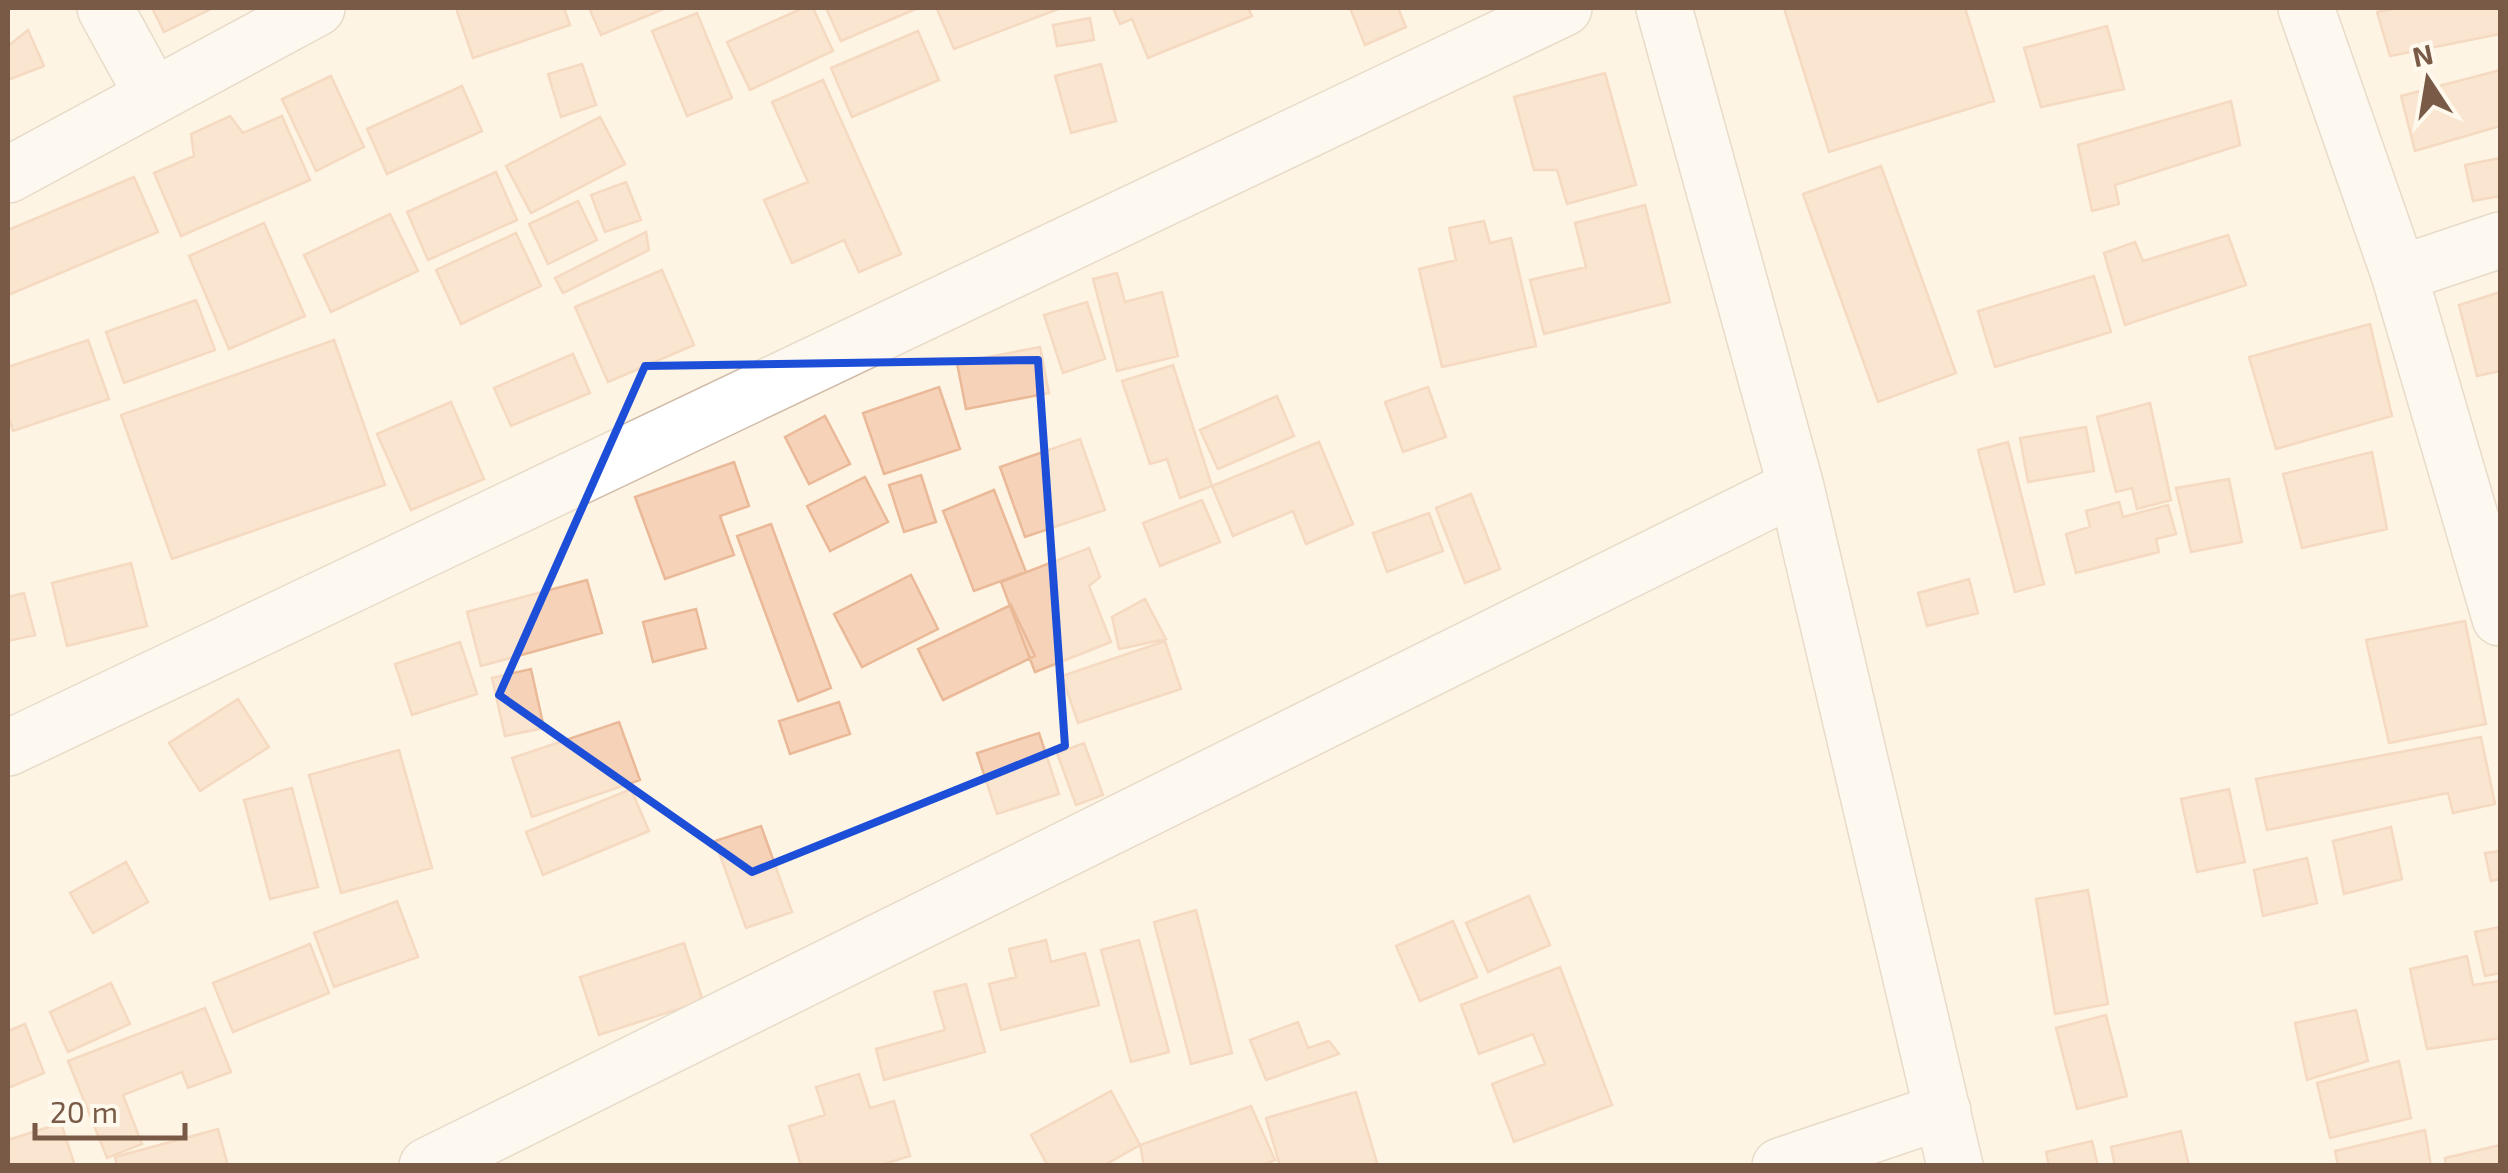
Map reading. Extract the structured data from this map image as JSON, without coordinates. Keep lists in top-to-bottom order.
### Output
{
  "scale_bar": "20 m",
  "north": "top"
}
